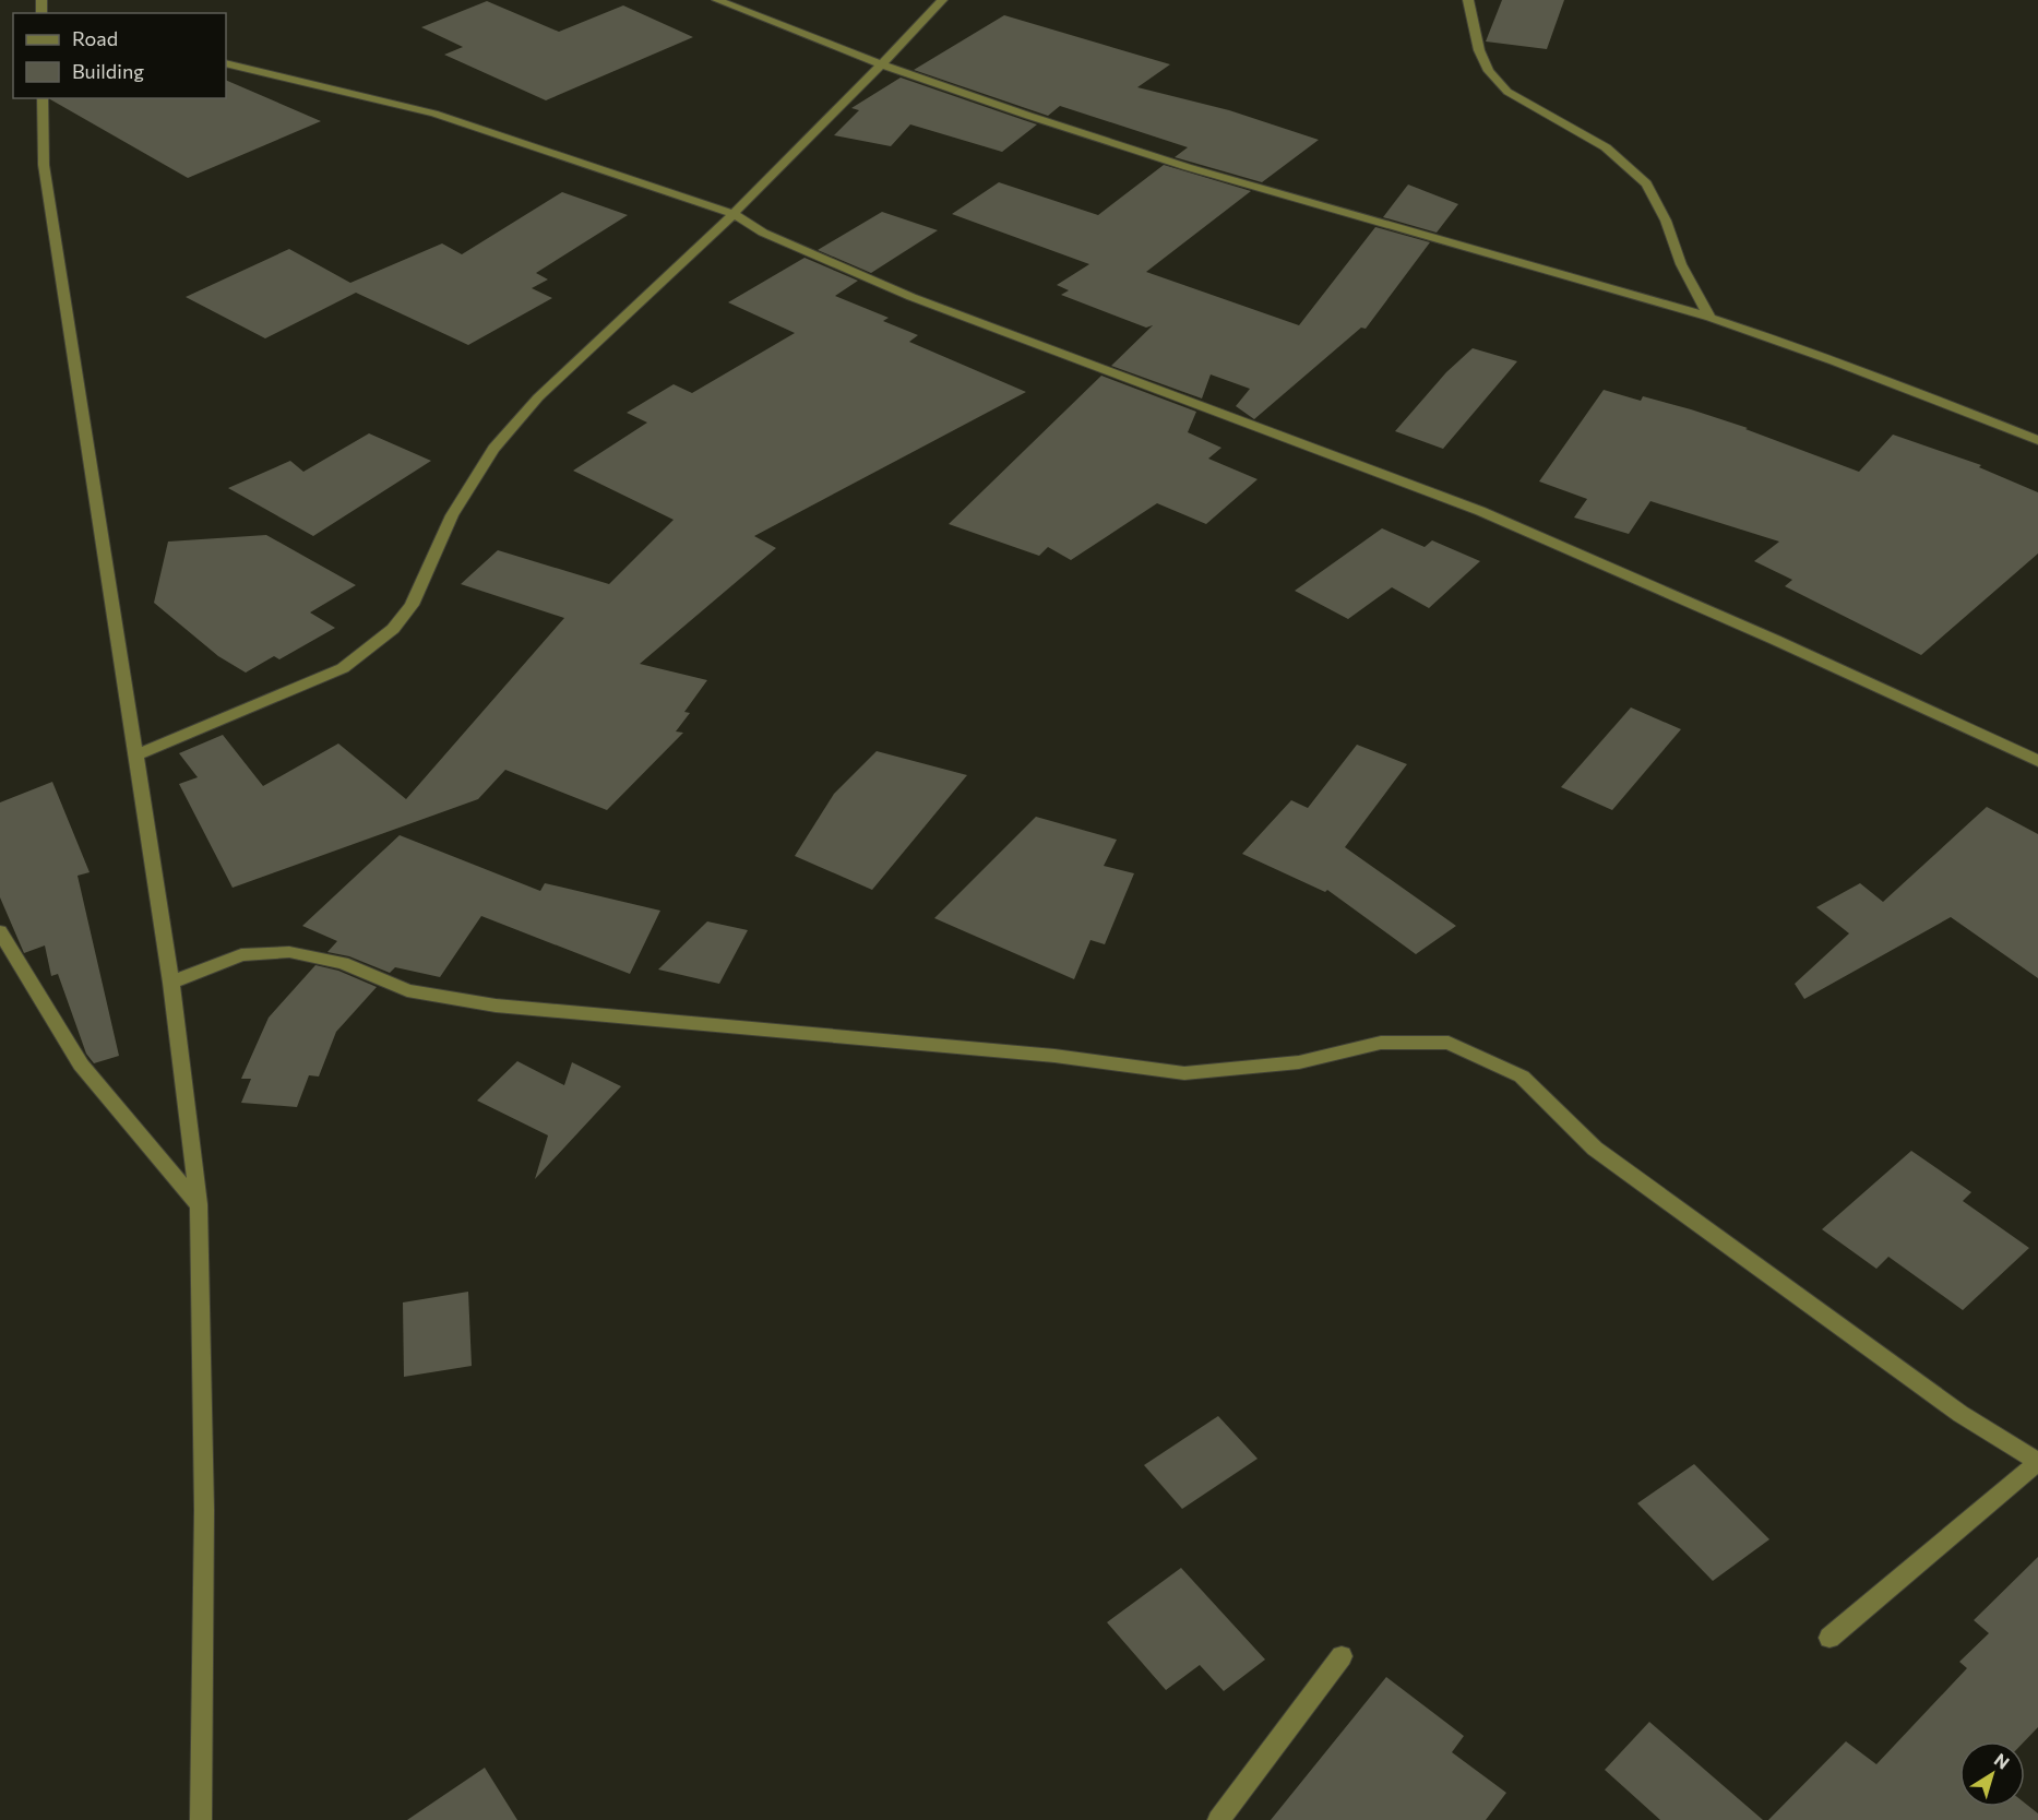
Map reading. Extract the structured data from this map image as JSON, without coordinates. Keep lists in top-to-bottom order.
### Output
{
  "legend": ["Road", "Building"],
  "north": "top right"
}
